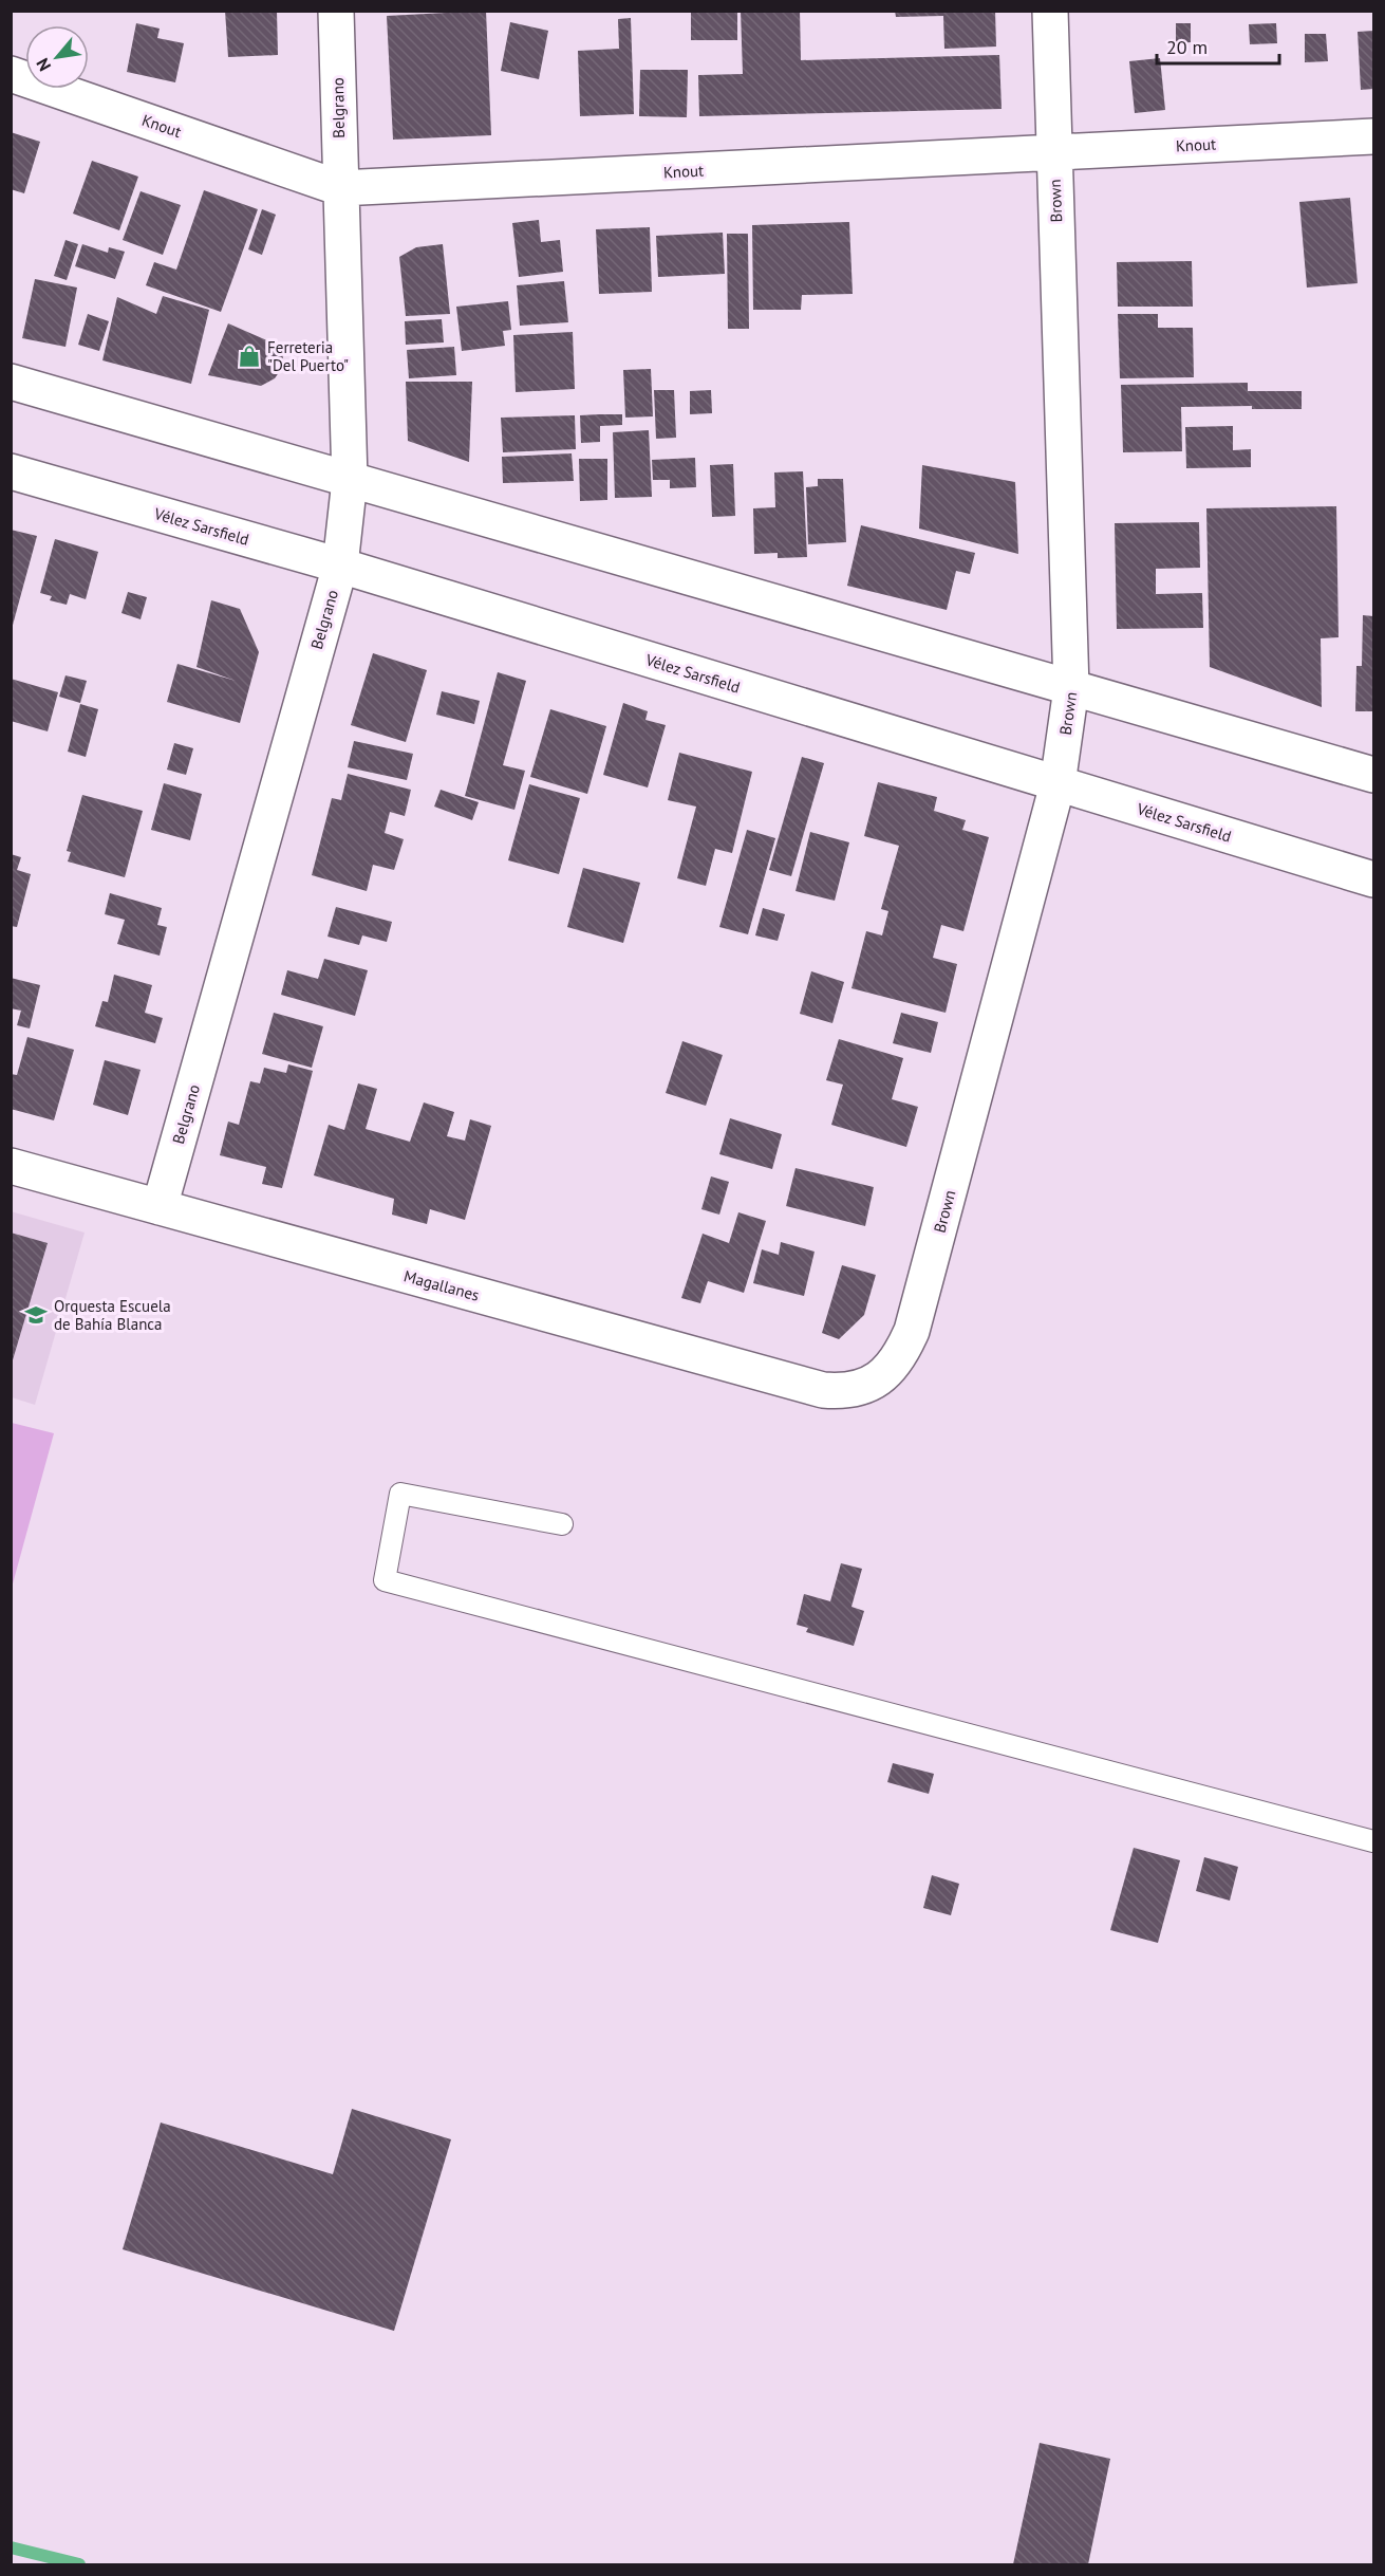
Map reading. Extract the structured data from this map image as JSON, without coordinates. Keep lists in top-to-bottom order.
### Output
{
  "streets": {
    "street": [
      "Belgrano",
      "Knout",
      "Brown",
      "Vélez Sarsfield",
      "Magallanes"
    ]
  },
  "crossings": [
    ["Belgrano", "Knout"],
    ["Belgrano", "Vélez Sarsfield"],
    ["Belgrano", "Magallanes"],
    ["Knout", "Brown"],
    ["Brown", "Vélez Sarsfield"],
    ["Brown", "Magallanes"]
  ],
  "places": {
    "shop": ["Ferreteria \"Del Puerto\""],
    "school or university": ["Orquesta Escuela de Bahía Blanca"]
  },
  "scale_bar": "20 m",
  "north": "bottom left"
}
